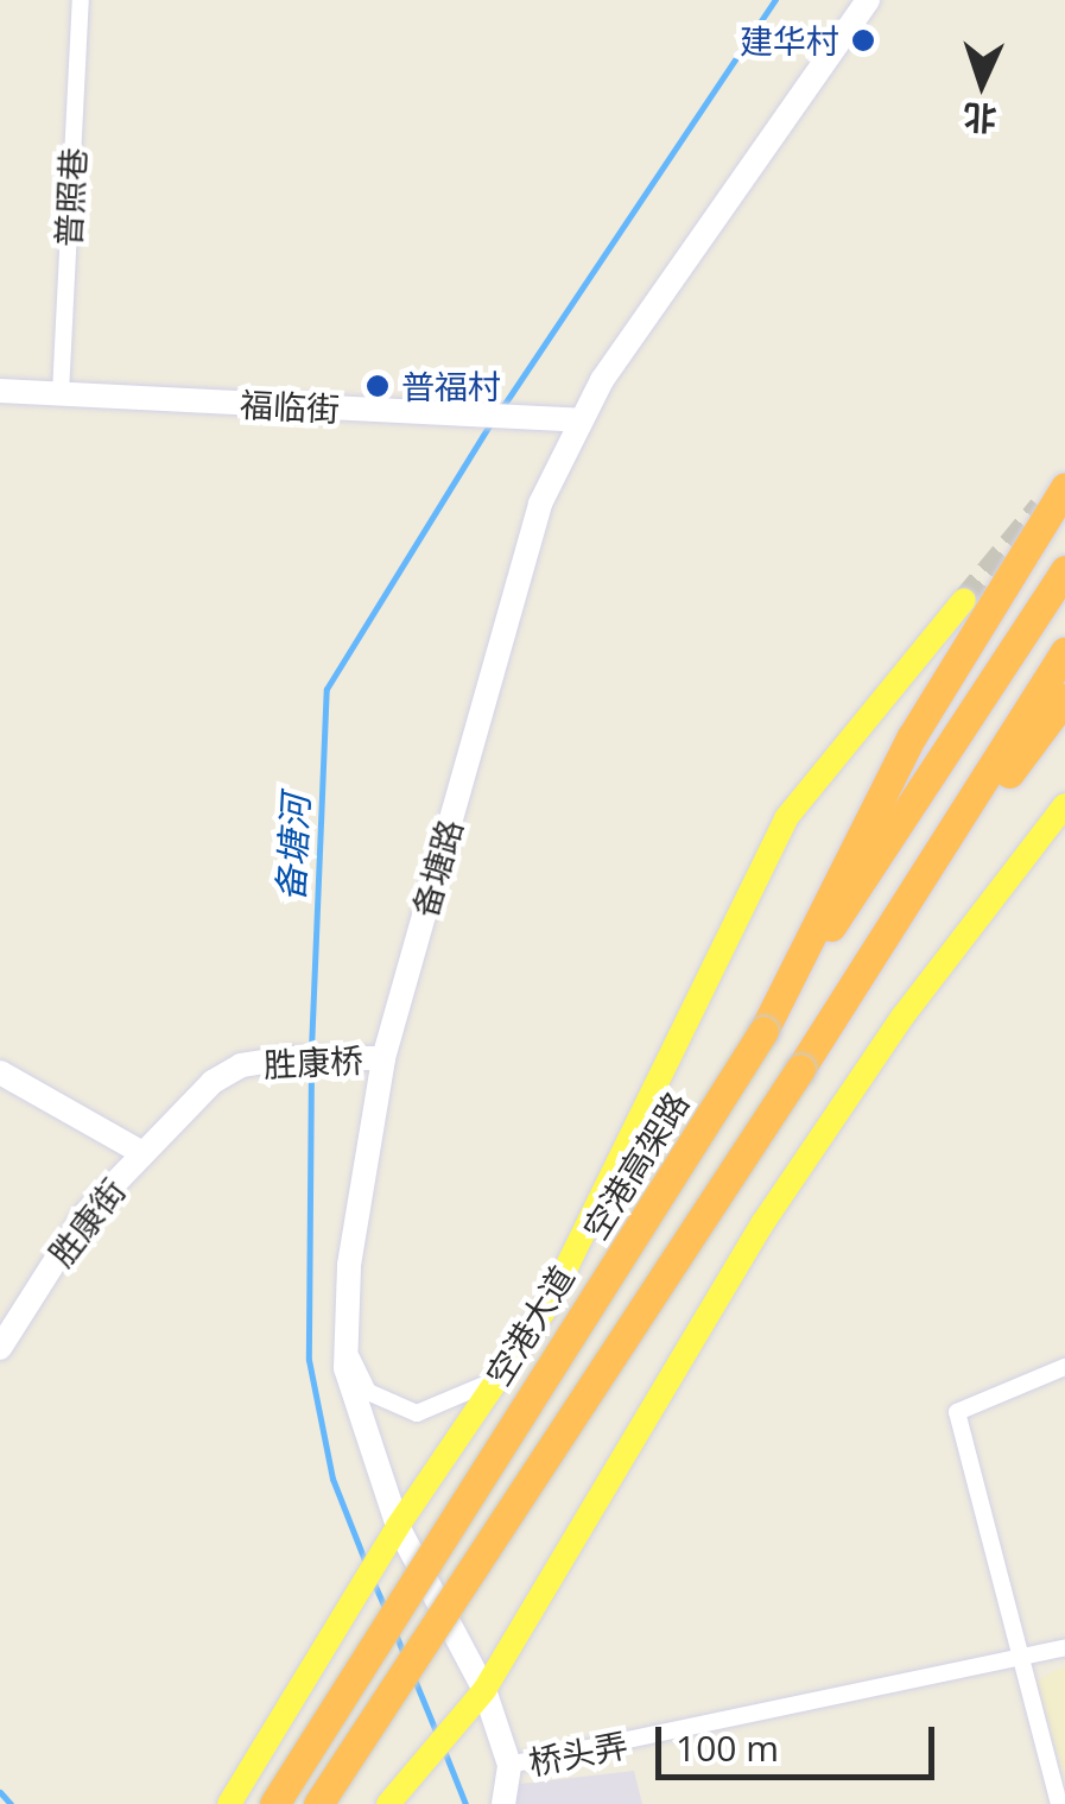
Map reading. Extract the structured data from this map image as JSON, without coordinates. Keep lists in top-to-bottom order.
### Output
{
  "streets": {
    "highway": ["空港高架路"],
    "main road": ["空港大道"],
    "street": [
      "普照巷",
      "福临街",
      "备塘路",
      "胜康桥",
      "胜康街",
      "桥头弄"
    ]
  },
  "crossings": [
    ["普照巷", "福临街"],
    ["福临街", "备塘路"],
    ["备塘路", "胜康桥"],
    ["备塘路", "空港大道"],
    ["备塘路", "桥头弄"],
    ["胜康桥", "胜康街"]
  ],
  "water": ["备塘河"],
  "places": ["建华村", "普福村"],
  "scale_bar": "100 m",
  "north": "bottom"
}
